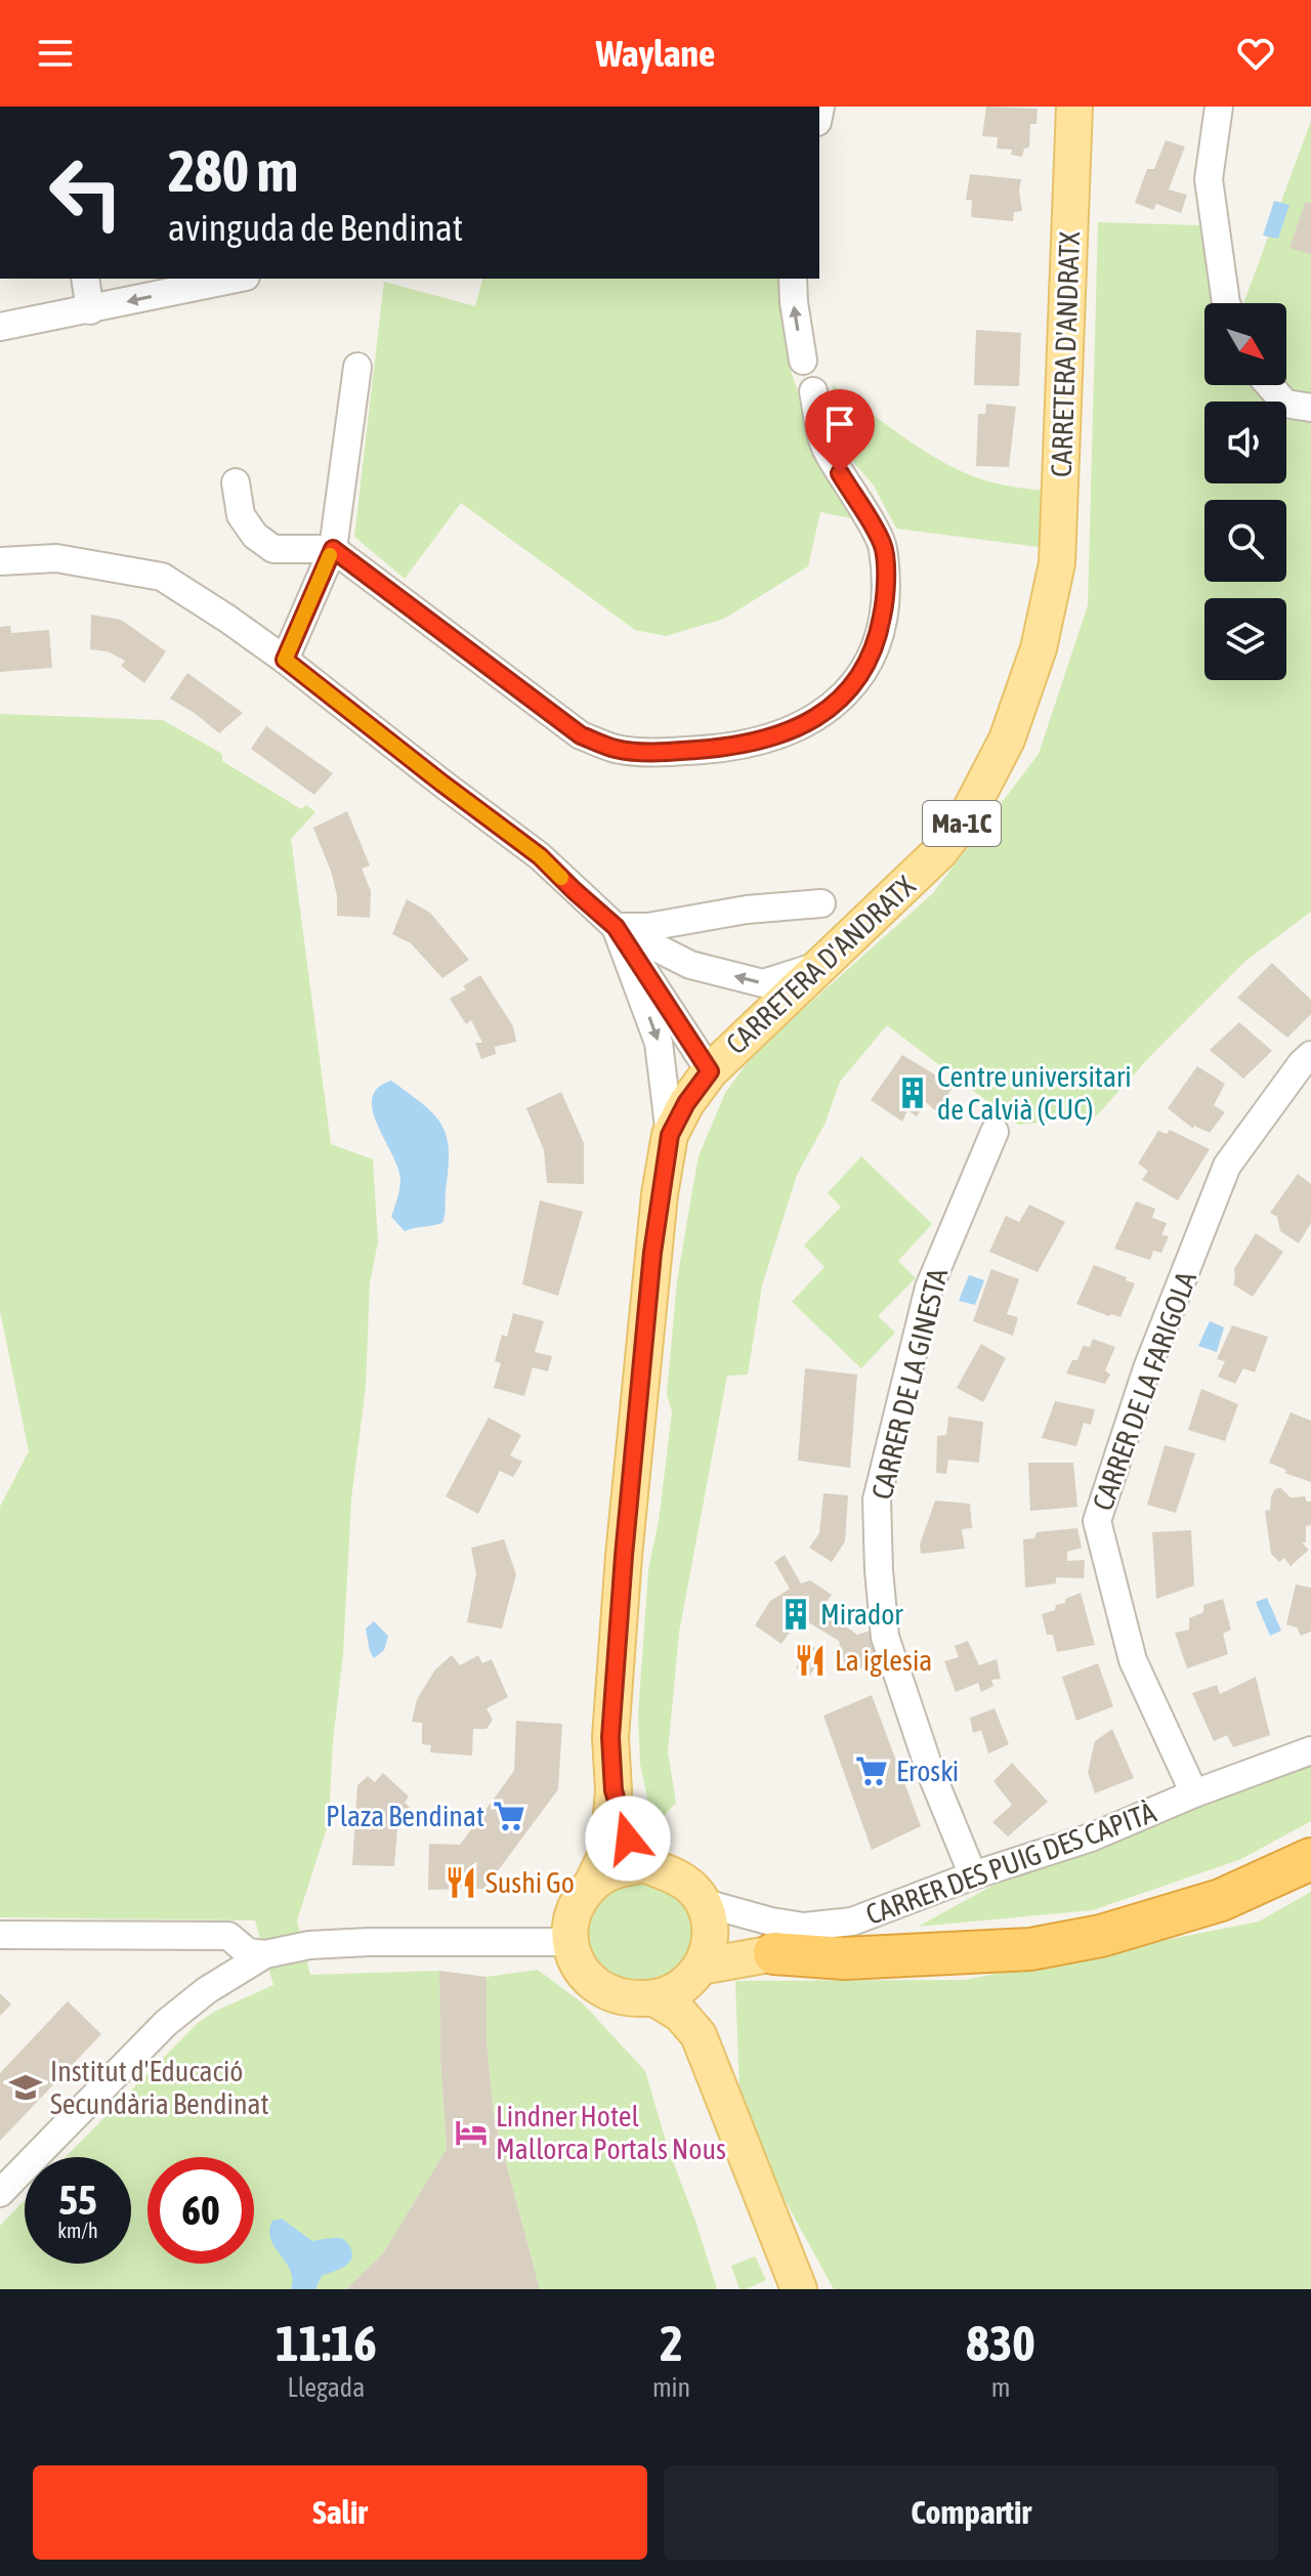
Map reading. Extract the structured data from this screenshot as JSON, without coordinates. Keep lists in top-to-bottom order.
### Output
{
  "streets": {
    "main road": ["CARRETERA D'ANDRATX", "Ma-1C"],
    "street": ["CARRER DE LA GINESTA", "CARRER DE LA FARIGOLA", "CARRER DES PUIG DES CAPITÀ"]
  },
  "crossings": [
    ["CARRETERA D'ANDRATX", "Ma-1C"],
    ["CARRETERA D'ANDRATX", "CARRER DES PUIG DES CAPITÀ"],
    ["Ma-1C", "CARRER DES PUIG DES CAPITÀ"],
    ["CARRER DE LA GINESTA", "CARRER DES PUIG DES CAPITÀ"],
    ["CARRER DE LA FARIGOLA", "CARRER DES PUIG DES CAPITÀ"]
  ],
  "places": {
    "building": ["Centre universitari de Calvià (CUC)", "Mirador"],
    "restaurant": ["La iglesia", "Sushi Go"],
    "supermarket": ["Eroski", "Plaza Bendinat"],
    "school or university": ["Institut d'Educació Secundària Bendinat"],
    "hotel": ["Lindner Hotel Mallorca Portals Nous"]
  },
  "north": "bottom right",
  "page": {
    "header": "Waylane",
    "turn": ["280 m", "avinguda de Bendinat"],
    "speed": "55 km/h",
    "limit": "60",
    "eta": [
      "11:16",
      "Llegada",
      "2",
      "min",
      "830",
      "m"
    ],
    "buttons": ["Salir", "Compartir"]
  }
}
